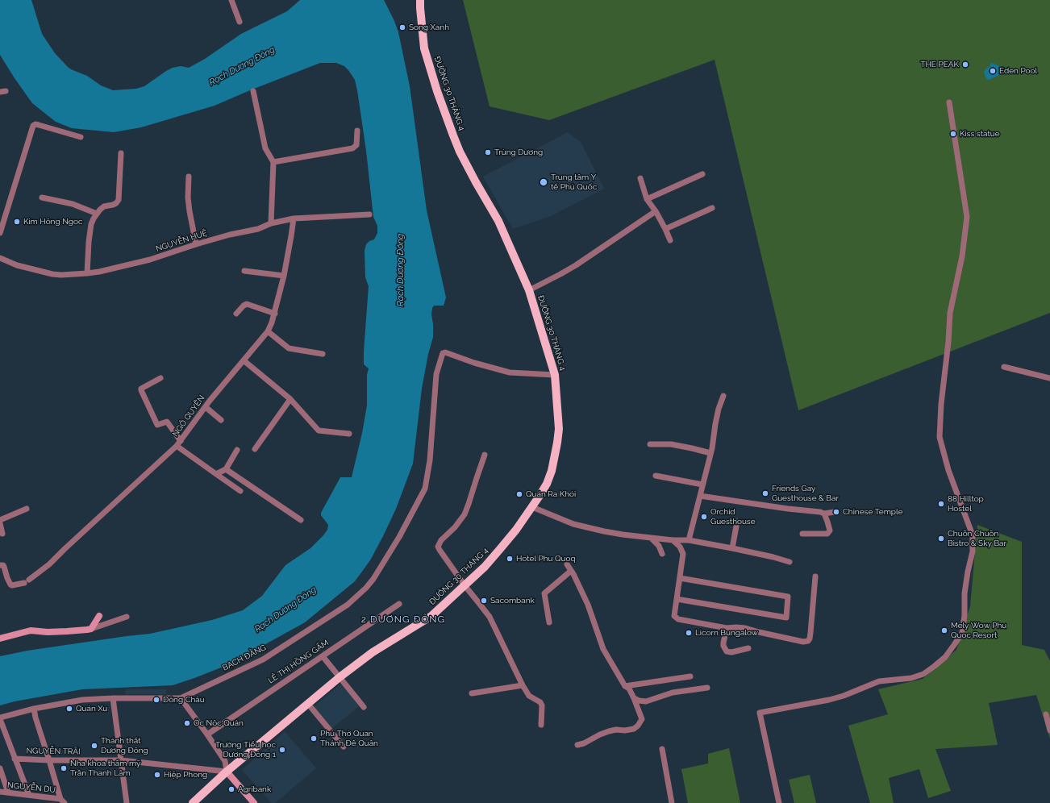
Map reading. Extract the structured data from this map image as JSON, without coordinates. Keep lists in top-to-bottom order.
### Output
{
  "streets": {
    "main road": ["ĐƯỜNG 30 THÁNG 4"],
    "street": [
      "NGUYỄN HUỆ",
      "NGÔ QUYỀN",
      "BẠCH ĐẰNG",
      "LÊ THỊ HỒNG GẤM",
      "NGUYỄN TRÃI",
      "NGUYỄN DU"
    ]
  },
  "crossings": [
    ["ĐƯỜNG 30 THÁNG 4", "BẠCH ĐẰNG"],
    ["ĐƯỜNG 30 THÁNG 4", "NGUYỄN TRÃI"],
    ["NGUYỄN HUỆ", "NGÔ QUYỀN"]
  ],
  "districts": ["2 DƯƠNG ĐÔNG"],
  "water": ["Rạch Dương Đông"],
  "places": [
    "Song Xanh",
    "THE PEAK",
    "Eden Pool",
    "Kiss statue",
    "Trùng Dương",
    "Trung tâm Y tế Phú Quốc",
    "Kim Hông Ngoc",
    "Friends Gay Guesthouse & Bar",
    "Quán Ra Khói",
    "88 Hilltop Hostel",
    "Chinese Temple",
    "Orchid Guesthouse",
    "Chuồn Chuồn Bistro & Sky Bar",
    "Hotel Phu Quoq",
    "Sacombank",
    "Mely Wow Phu Quoc Resort",
    "Licorn Bungalow",
    "Dông Châu",
    "Quán Xu",
    "Ôc Nôc Quán",
    "Phủ Thờ Quan Thánh Đế Quân",
    "Thánh thất Dương Đông",
    "Trường Tiểu học Dương Đông 1",
    "Nha khoa thẩm mỹ Trần Thanh Lâm",
    "Hiệp Phong",
    "Agribank"
  ]
}
